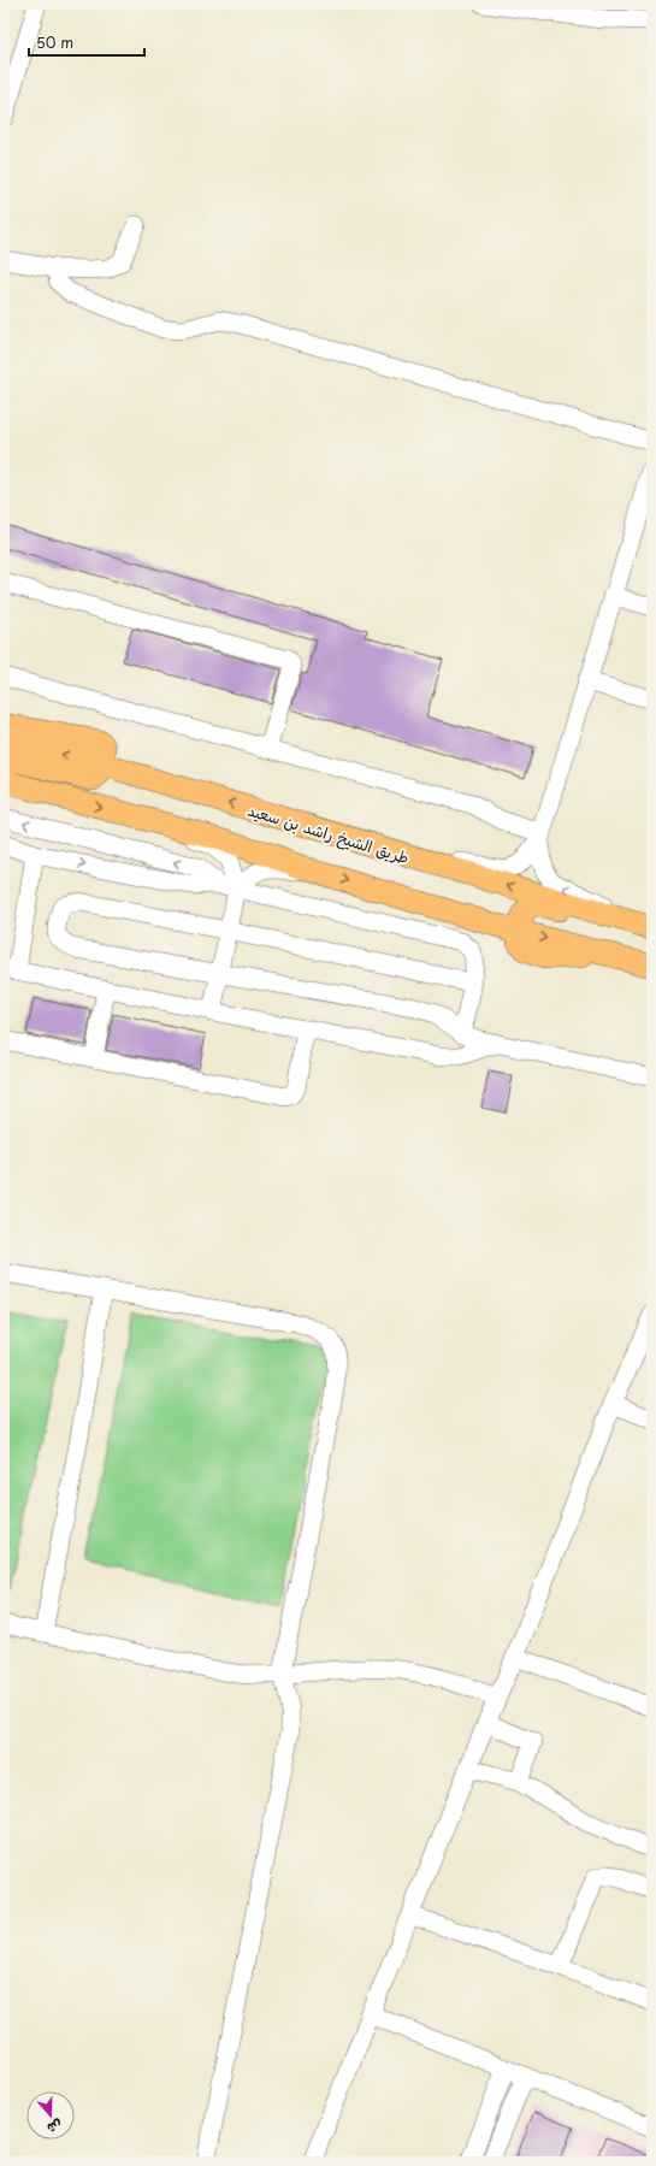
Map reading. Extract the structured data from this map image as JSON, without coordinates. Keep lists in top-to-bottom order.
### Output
{
  "streets": {
    "main road": ["طريق الشيخ راشد بن سعيد"]
  },
  "scale_bar": "50 m",
  "north": "bottom"
}
